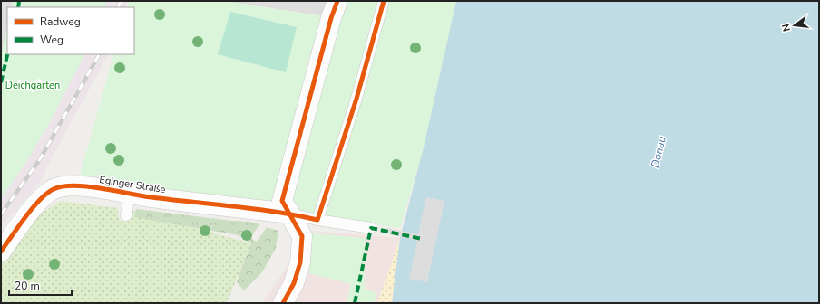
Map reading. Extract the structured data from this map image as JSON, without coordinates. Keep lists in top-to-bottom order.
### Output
{
  "streets": {
    "street": ["Eginger Straße"]
  },
  "water": ["Donau"],
  "parks": ["Deichgärten"],
  "legend": ["Radweg", "Weg"],
  "scale_bar": "20 m",
  "north": "left"
}
